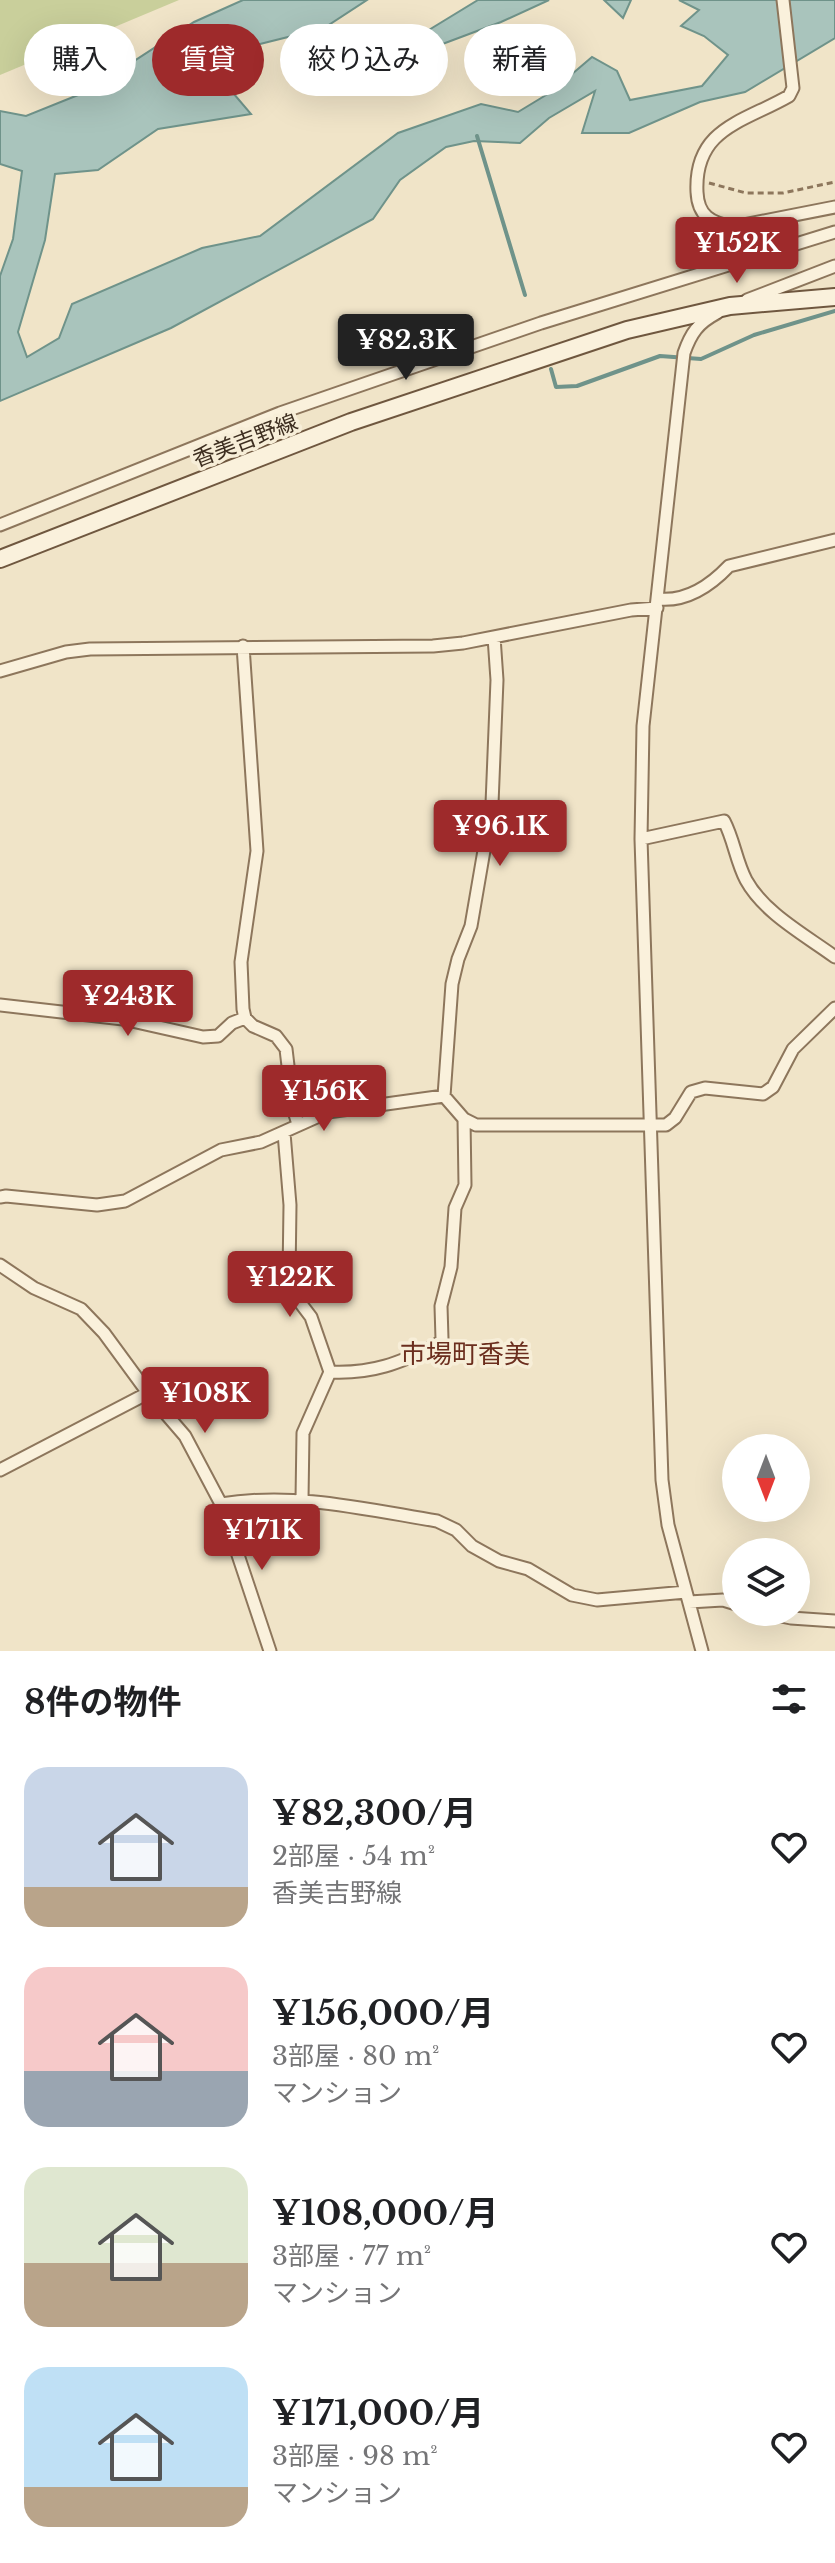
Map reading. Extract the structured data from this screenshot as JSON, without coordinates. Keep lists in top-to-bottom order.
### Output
{
  "streets": {
    "main road": ["香美吉野線"]
  },
  "districts": ["市場町香美"],
  "north": "bottom",
  "page": {
    "chip": [
      "購入",
      "賃貸",
      "絞り込み",
      "新着"
    ],
    "price": [
      "¥152K",
      "¥82.3K",
      "¥96.1K",
      "¥243K",
      "¥156K",
      "¥122K",
      "¥108K",
      "¥171K"
    ],
    "heading": "8件の物件",
    "list": [
      {
        "name": "¥82,300/月",
        "note": "2部屋 · 54 m² · 香美吉野線"
      },
      {
        "name": "¥156,000/月",
        "note": "3部屋 · 80 m² · マンション"
      },
      {
        "name": "¥108,000/月",
        "note": "3部屋 · 77 m² · マンション"
      },
      {
        "name": "¥171,000/月",
        "note": "3部屋 · 98 m² · マンション"
      }
    ]
  }
}
